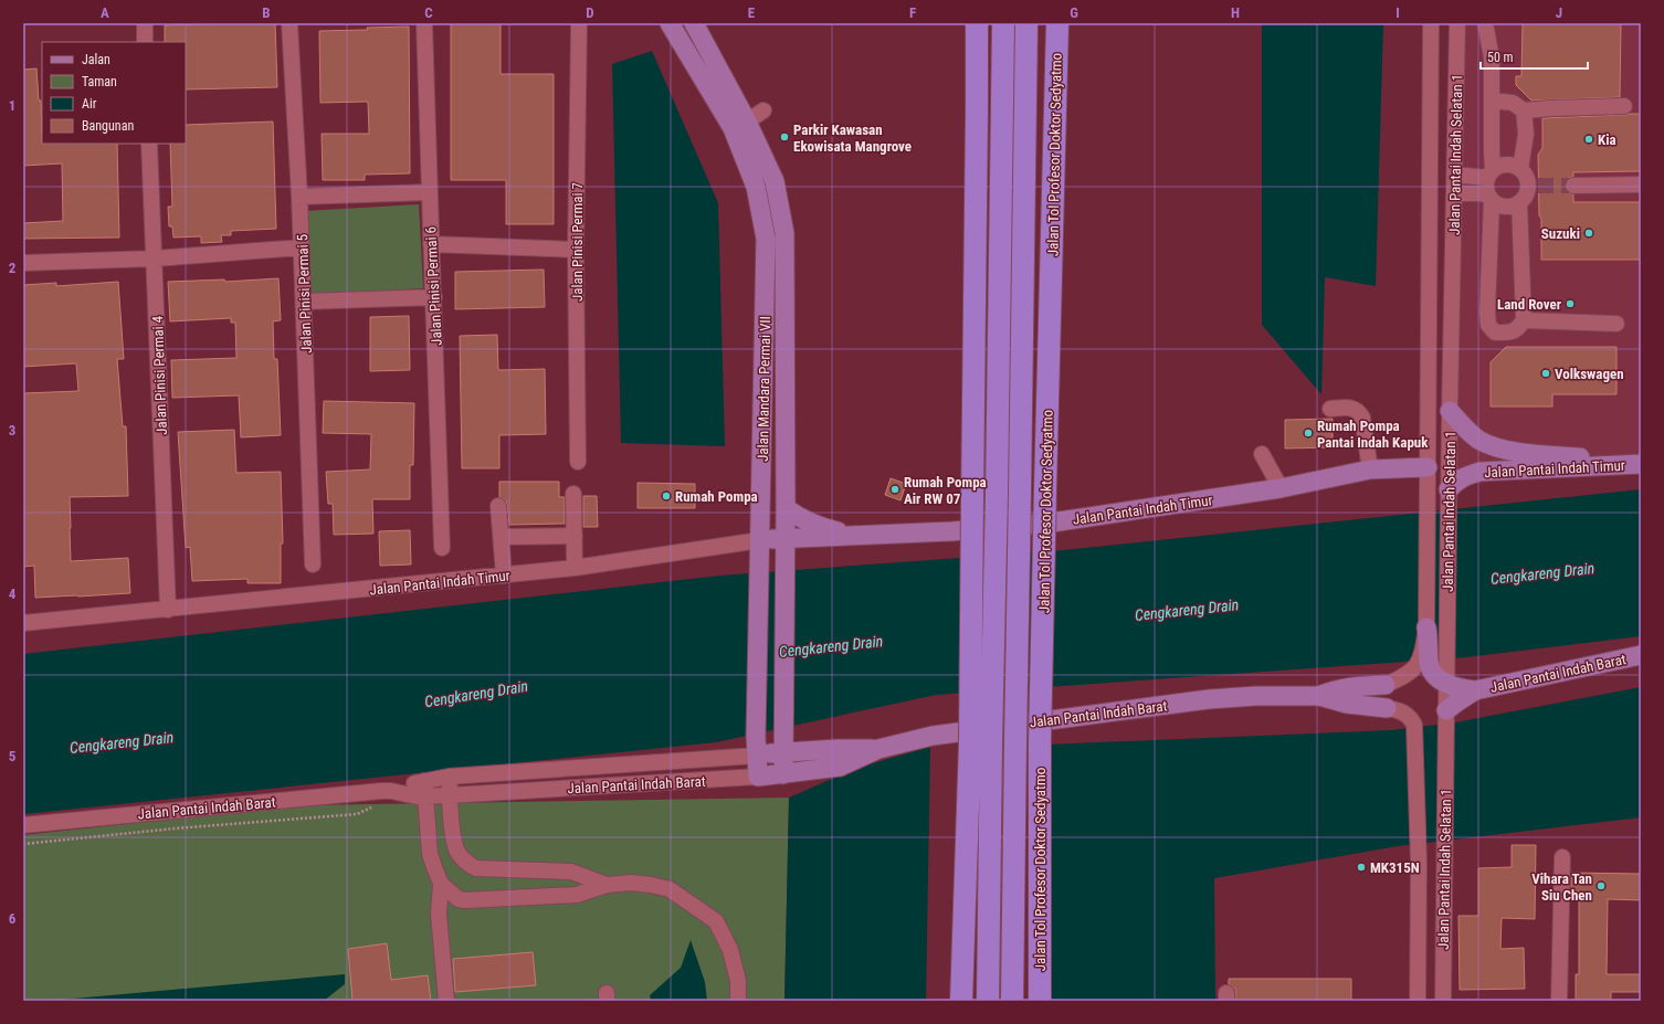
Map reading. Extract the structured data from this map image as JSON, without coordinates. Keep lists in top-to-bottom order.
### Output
{
  "streets": {
    "highway": ["Jalan Tol Profesor Doktor Sedyatmo"],
    "main road": ["Jalan Mandara Permai VII", "Jalan Pantai Indah Timur", "Jalan Pantai Indah Barat"],
    "street": [
      "Jalan Pantai Indah Selatan 1",
      "Jalan Pinisi Permai 7",
      "Jalan Pinisi Permai 6",
      "Jalan Pinisi Permai 5",
      "Jalan Pinisi Permai 4"
    ]
  },
  "crossings": [
    ["Jalan Pantai Indah Selatan 1", "Jalan Pantai Indah Timur"],
    ["Jalan Pantai Indah Selatan 1", "Jalan Pantai Indah Barat"],
    ["Jalan Pinisi Permai 4", "Jalan Pantai Indah Timur"],
    ["Jalan Mandara Permai VII", "Jalan Pantai Indah Timur"],
    ["Jalan Mandara Permai VII", "Jalan Pantai Indah Barat"]
  ],
  "water": ["Cengkareng Drain"],
  "places": [
    "Parkir Kawasan Ekowisata Mangrove",
    "Kia",
    "Suzuki",
    "Land Rover",
    "Volkswagen",
    "Rumah Pompa Pantai Indah Kapuk",
    "Rumah Pompa Air RW 07",
    "Rumah Pompa",
    "MK315N",
    "Vihara Tan Siu Chen"
  ],
  "legend": [
    "Jalan",
    "Taman",
    "Air",
    "Bangunan"
  ],
  "scale_bar": "50 m",
  "grid": {
    "columns": [
      "A",
      "B",
      "C",
      "D",
      "E",
      "F",
      "G",
      "H",
      "I",
      "J"
    ],
    "rows": [
      "1",
      "2",
      "3",
      "4",
      "5",
      "6"
    ]
  }
}
